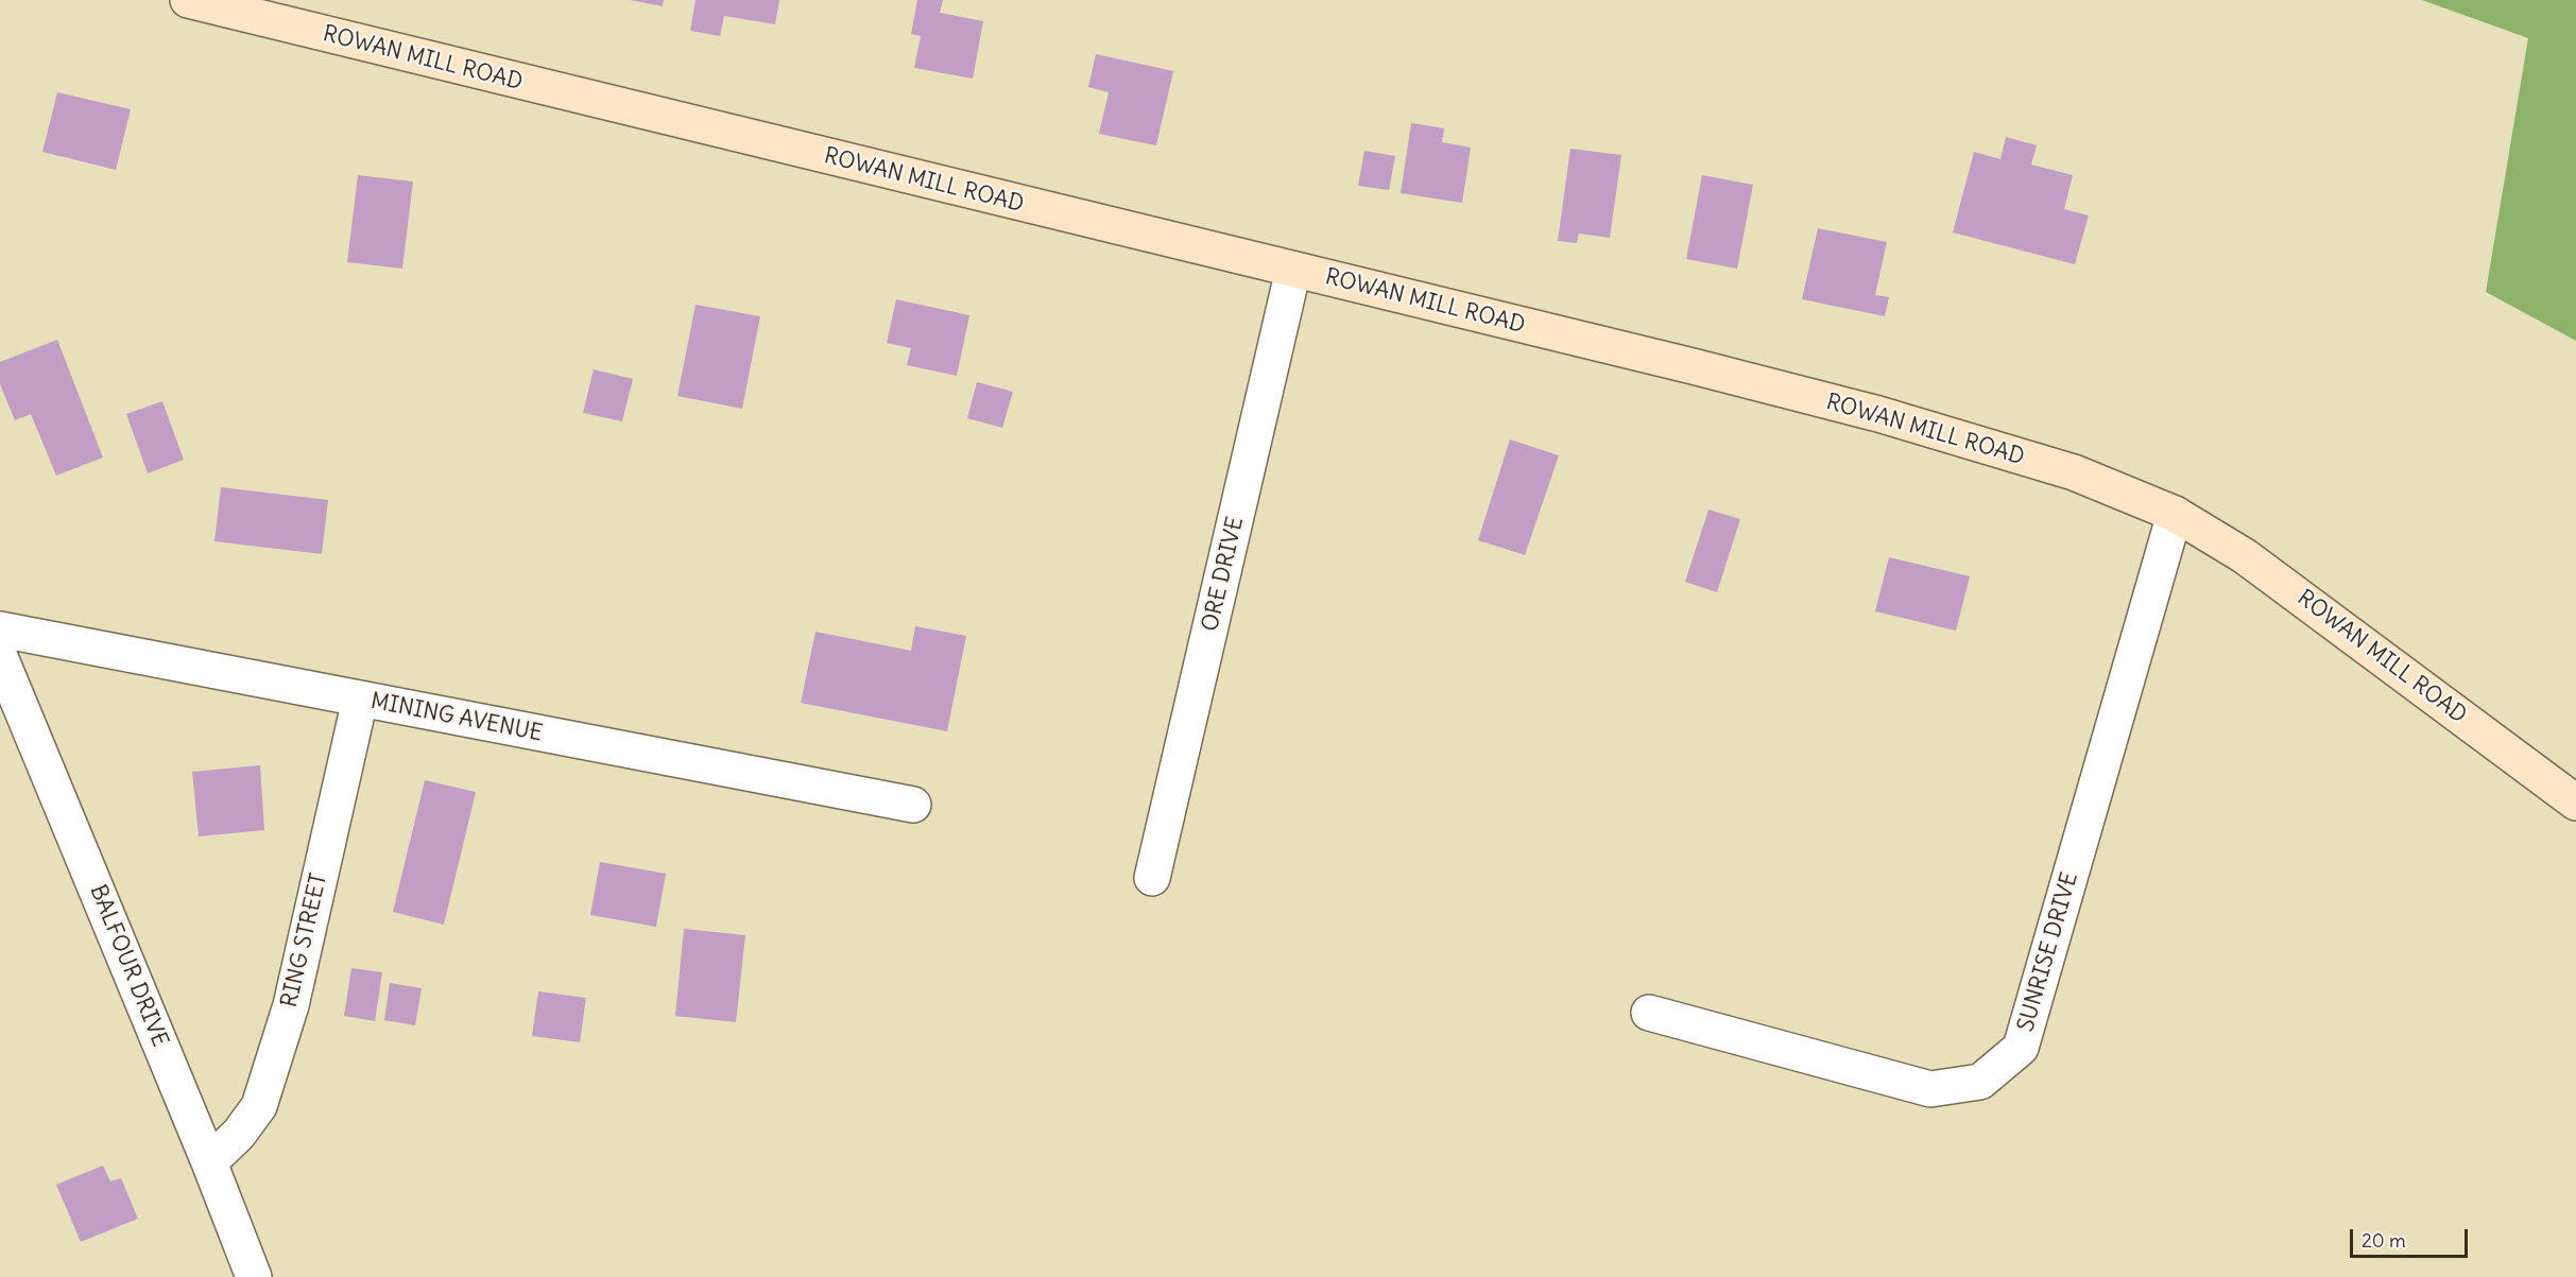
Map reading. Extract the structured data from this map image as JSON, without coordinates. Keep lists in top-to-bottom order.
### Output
{
  "streets": {
    "street": [
      "ROWAN MILL ROAD",
      "ORE DRIVE",
      "MINING AVENUE",
      "RING STREET",
      "SUNRISE DRIVE",
      "BALFOUR DRIVE"
    ]
  },
  "crossings": [
    ["ROWAN MILL ROAD", "ORE DRIVE"],
    ["ROWAN MILL ROAD", "SUNRISE DRIVE"],
    ["MINING AVENUE", "RING STREET"],
    ["RING STREET", "BALFOUR DRIVE"]
  ],
  "scale_bar": "20 m"
}
